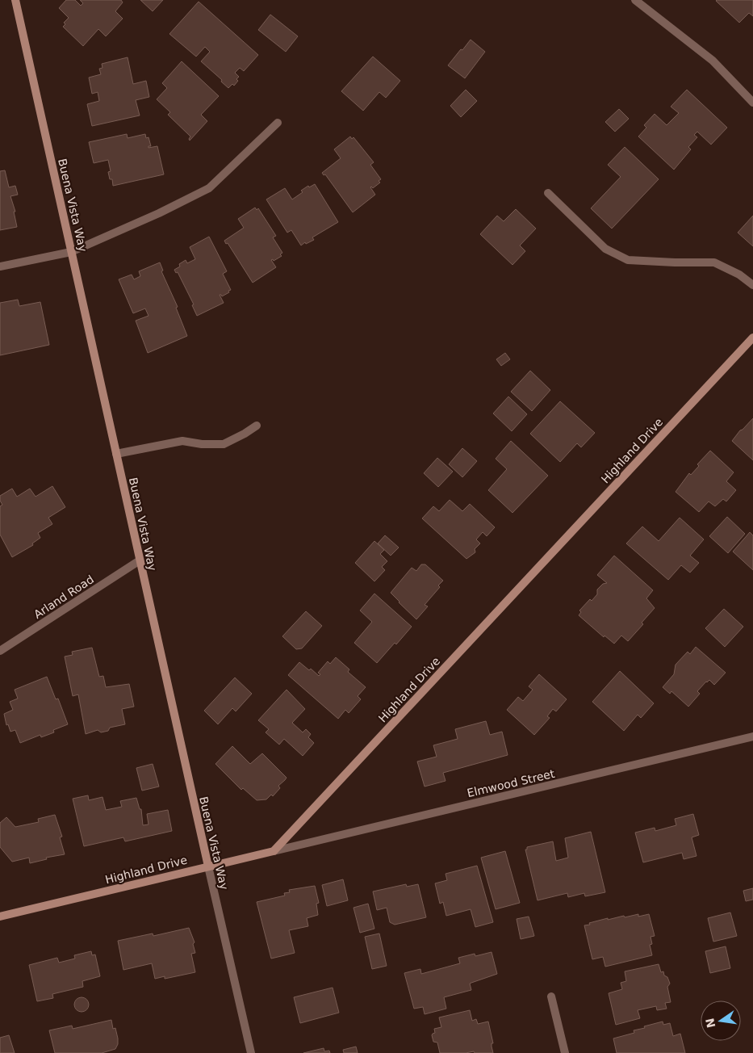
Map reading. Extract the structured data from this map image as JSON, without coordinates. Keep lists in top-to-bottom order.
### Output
{
  "streets": {
    "street": [
      "Buena Vista Way",
      "Highland Drive",
      "Arland Road",
      "Elmwood Street"
    ]
  },
  "crossings": [
    ["Buena Vista Way", "Highland Drive"],
    ["Buena Vista Way", "Arland Road"],
    ["Highland Drive", "Elmwood Street"]
  ],
  "north": "left"
}
